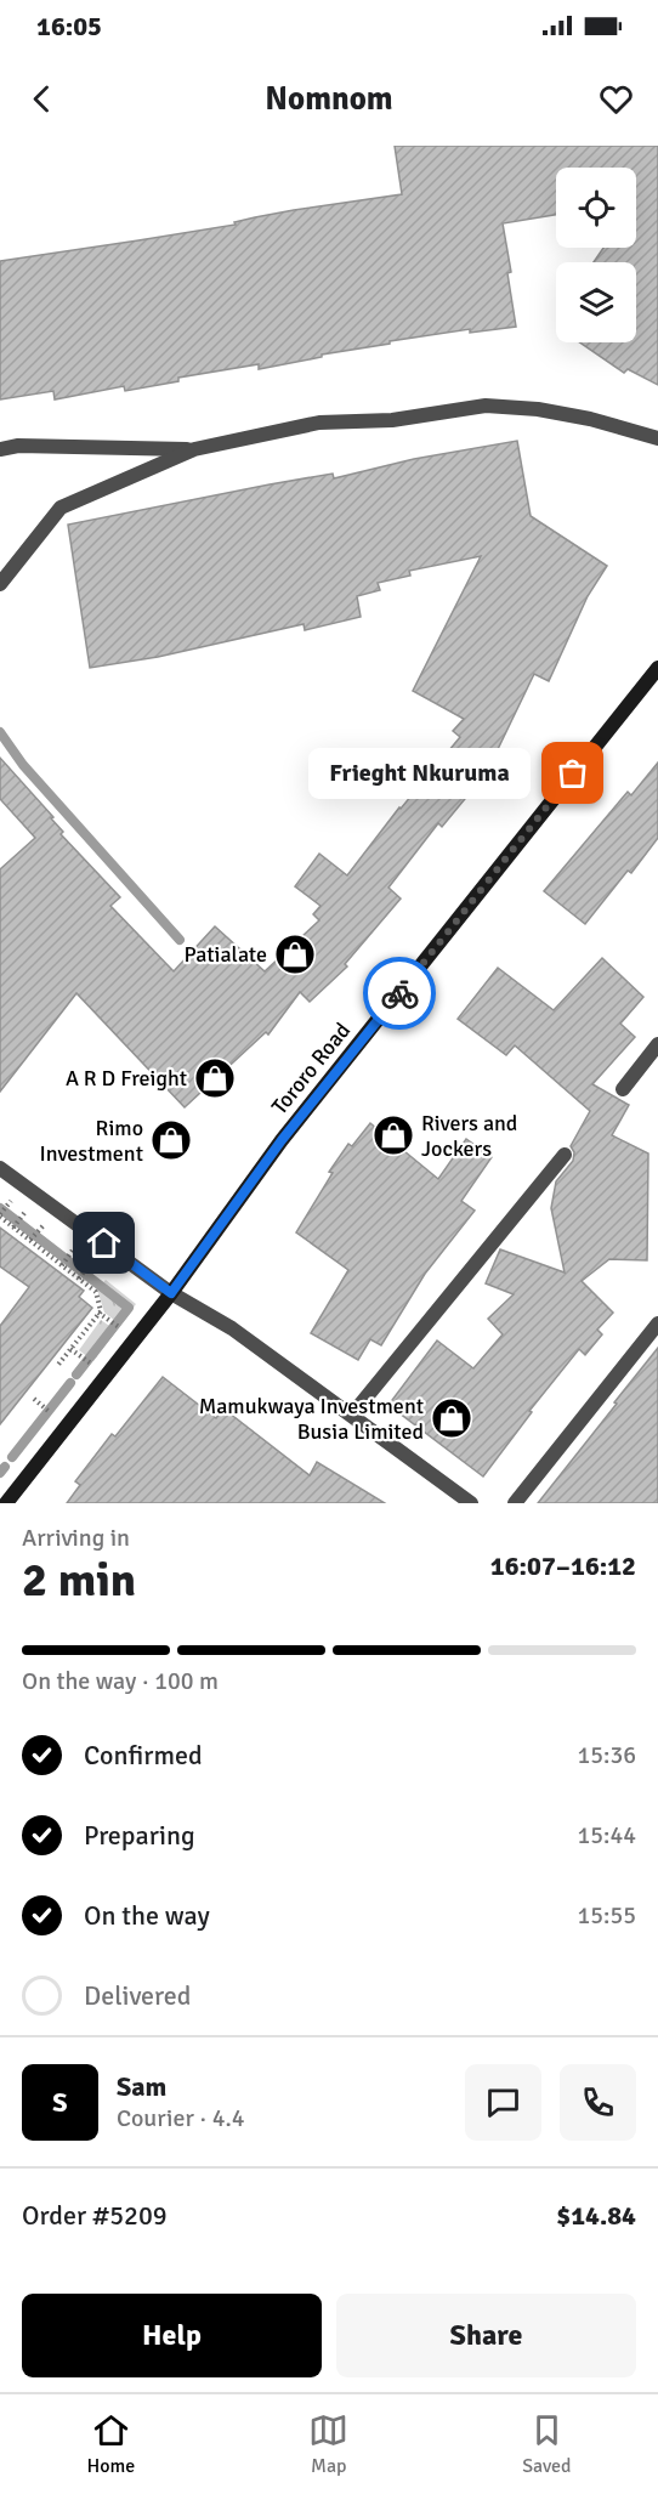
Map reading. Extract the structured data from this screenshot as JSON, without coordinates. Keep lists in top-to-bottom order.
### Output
{
  "streets": {
    "main road": ["Tororo Road"]
  },
  "places": {
    "other": ["Frieght Nkuruma"],
    "shop": [
      "Patialate",
      "A R D Freight",
      "Rivers and Jockers",
      "Rimo Investment",
      "Mamukwaya Investment Busia Limited"
    ]
  },
  "page": {
    "status": "16:05",
    "header": "Nomnom",
    "bubble": "Frieght Nkuruma",
    "heading": ["2 min", "Arriving in", "16:07–16:12"],
    "panel": [
      "Sam",
      "Courier · 4.4",
      "Order #5209",
      "$14.84"
    ],
    "bar": "On the way · 100 m",
    "list": [
      ["Confirmed", "15:36"],
      ["Preparing", "15:44"],
      ["On the way", "15:55"],
      "Delivered"
    ],
    "round": "S",
    "buttons": ["Help", "Share"],
    "tabs": ["Home", "Map", "Saved"]
  }
}
